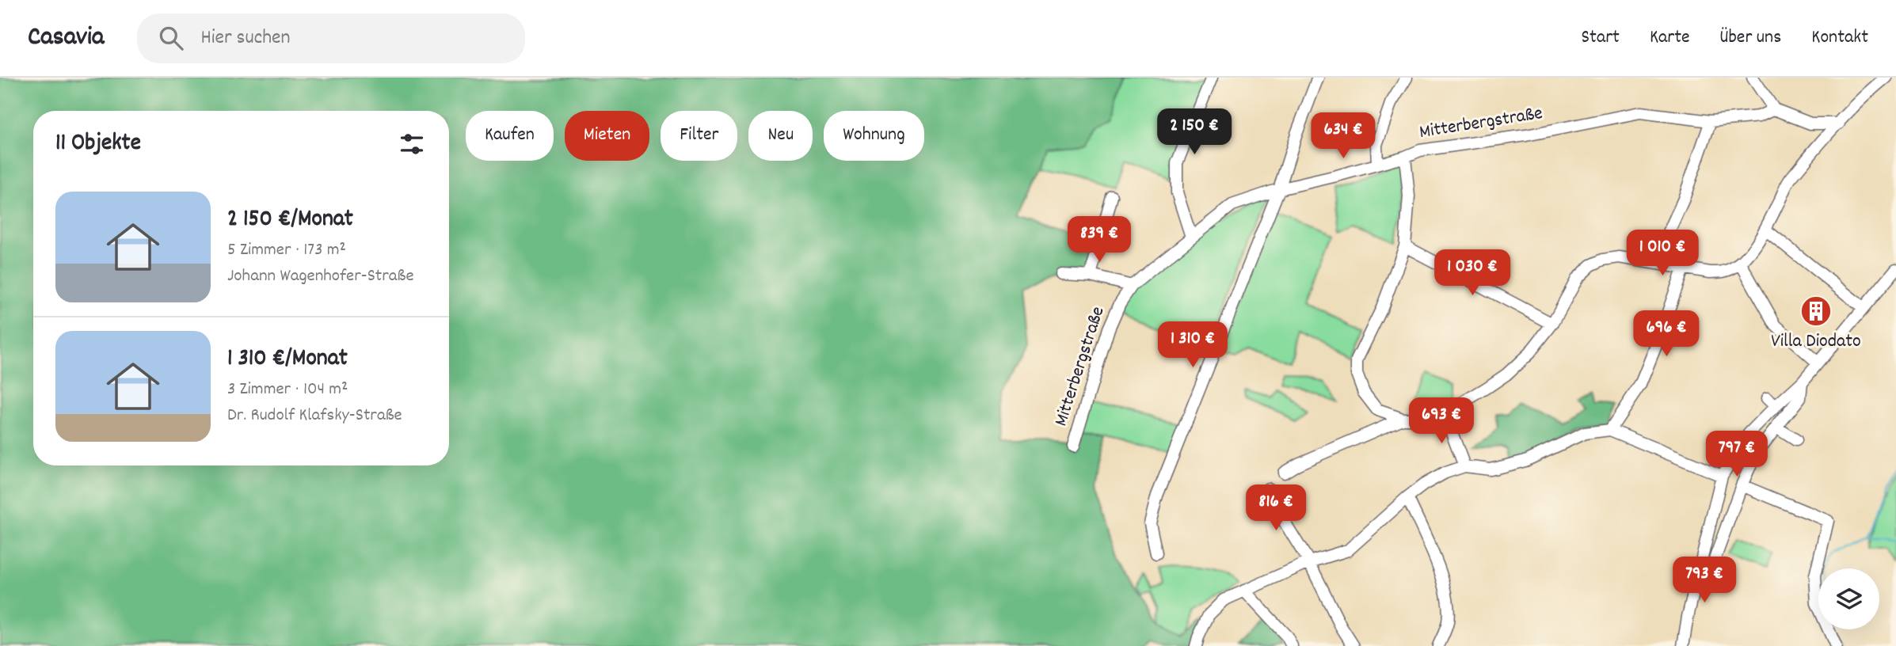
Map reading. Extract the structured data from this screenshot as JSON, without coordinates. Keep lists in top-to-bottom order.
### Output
{
  "streets": {
    "street": ["Mitterbergstraße"]
  },
  "places": {
    "building": ["Villa Diodato"]
  },
  "page": {
    "header": "Casavia",
    "search": "Hier suchen",
    "nav": [
      "Start",
      "Karte",
      "Über uns",
      "Kontakt"
    ],
    "price": [
      "2 150 €",
      "634 €",
      "839 €",
      "1 010 €",
      "1 030 €",
      "696 €",
      "1 310 €",
      "693 €",
      "797 €",
      "816 €",
      "793 €"
    ],
    "chip": [
      "Kaufen",
      "Mieten",
      "Filter",
      "Neu",
      "Wohnung"
    ],
    "heading": "11 Objekte",
    "list": [
      {
        "name": "2 150 €/Monat",
        "note": "5 Zimmer · 173 m² · Johann Wagenhofer-Straße"
      },
      {
        "name": "1 310 €/Monat",
        "note": "3 Zimmer · 104 m² · Dr. Rudolf Klafsky-Straße"
      }
    ]
  }
}
